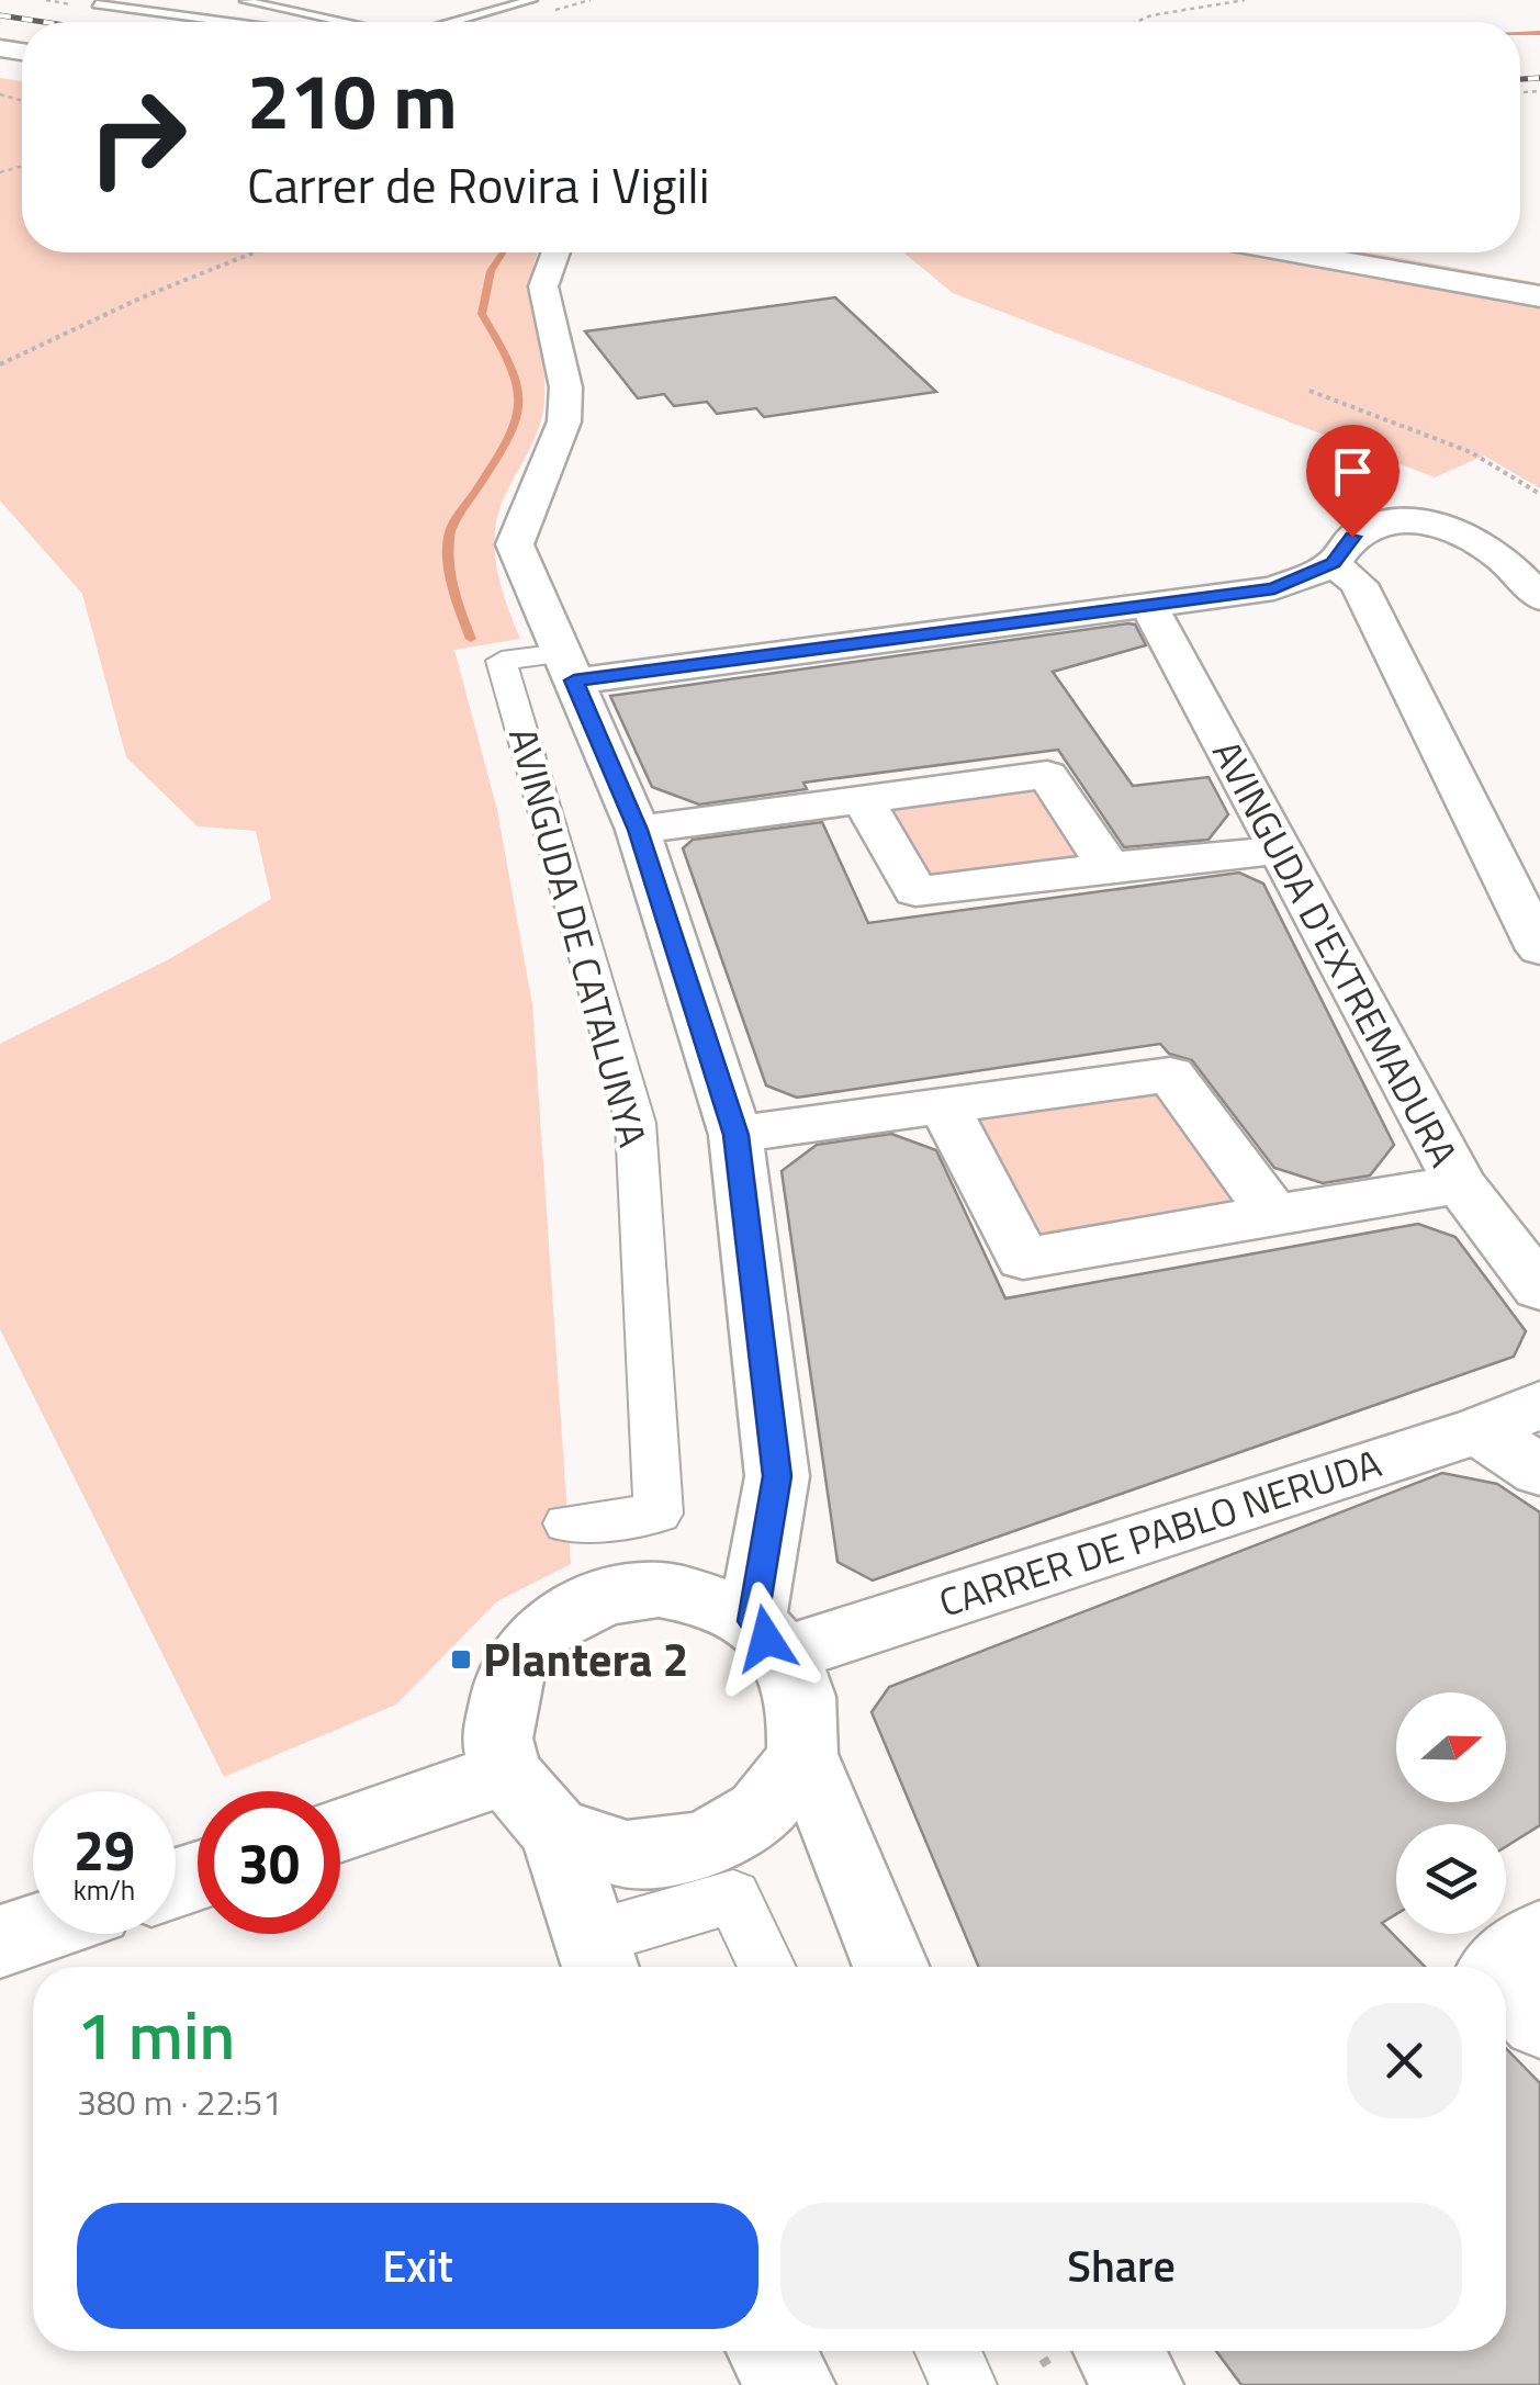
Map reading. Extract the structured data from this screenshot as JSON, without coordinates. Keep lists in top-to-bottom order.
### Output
{
  "streets": {
    "street": ["AVINGUDA DE CATALUNYA", "AVINGUDA D'EXTREMADURA", "CARRER DE PABLO NERUDA"]
  },
  "crossings": [
    ["AVINGUDA DE CATALUNYA", "CARRER DE PABLO NERUDA"]
  ],
  "places": {
    "transit": ["Plantera 2"]
  },
  "north": "right",
  "page": {
    "turn": ["210 m", "Carrer de Rovira i Vigili"],
    "speed": "29 km/h",
    "limit": "30",
    "heading": ["1 min", "380 m · 22:51"],
    "buttons": ["Exit", "Share"]
  }
}
